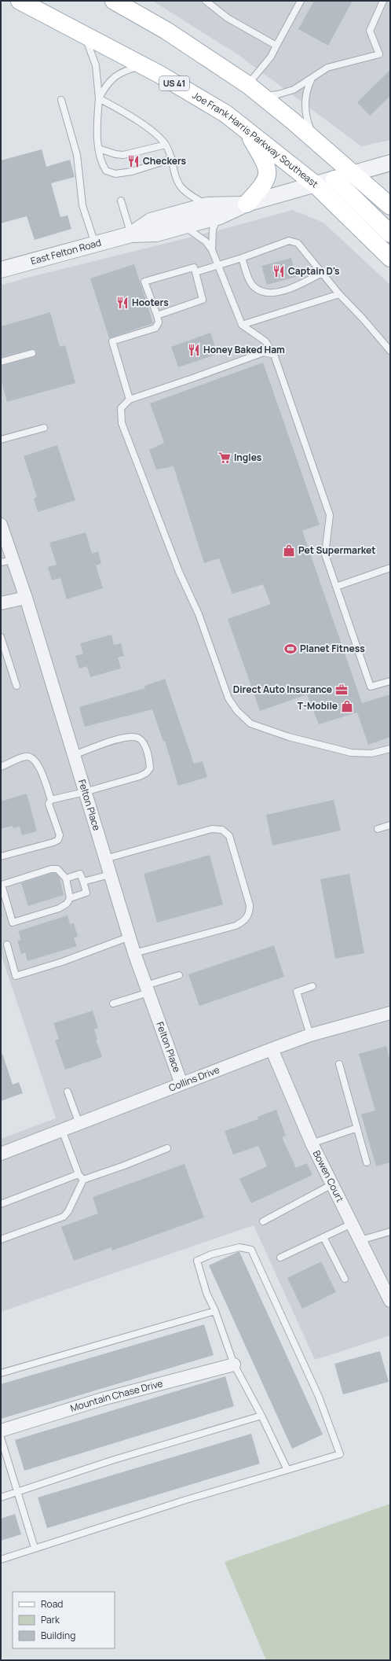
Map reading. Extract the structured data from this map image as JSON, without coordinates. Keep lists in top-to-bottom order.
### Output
{
  "streets": {
    "main road": ["US 41", "Joe Frank Harris Parkway Southeast"],
    "street": [
      "East Felton Road",
      "Felton Place",
      "Collins Drive",
      "Bowen Court",
      "Mountain Chase Drive"
    ]
  },
  "crossings": [
    ["Joe Frank Harris Parkway Southeast", "East Felton Road"],
    ["Felton Place", "Collins Drive"],
    ["Collins Drive", "Bowen Court"]
  ],
  "places": {
    "restaurant": [
      "Checkers",
      "Captain D's",
      "Hooters",
      "Honey Baked Ham"
    ],
    "supermarket": ["Ingles"],
    "shop": ["Pet Supermarket", "T-Mobile"],
    "sports": ["Planet Fitness"],
    "office": ["Direct Auto Insurance"]
  },
  "legend": ["Road", "Park", "Building"]
}
